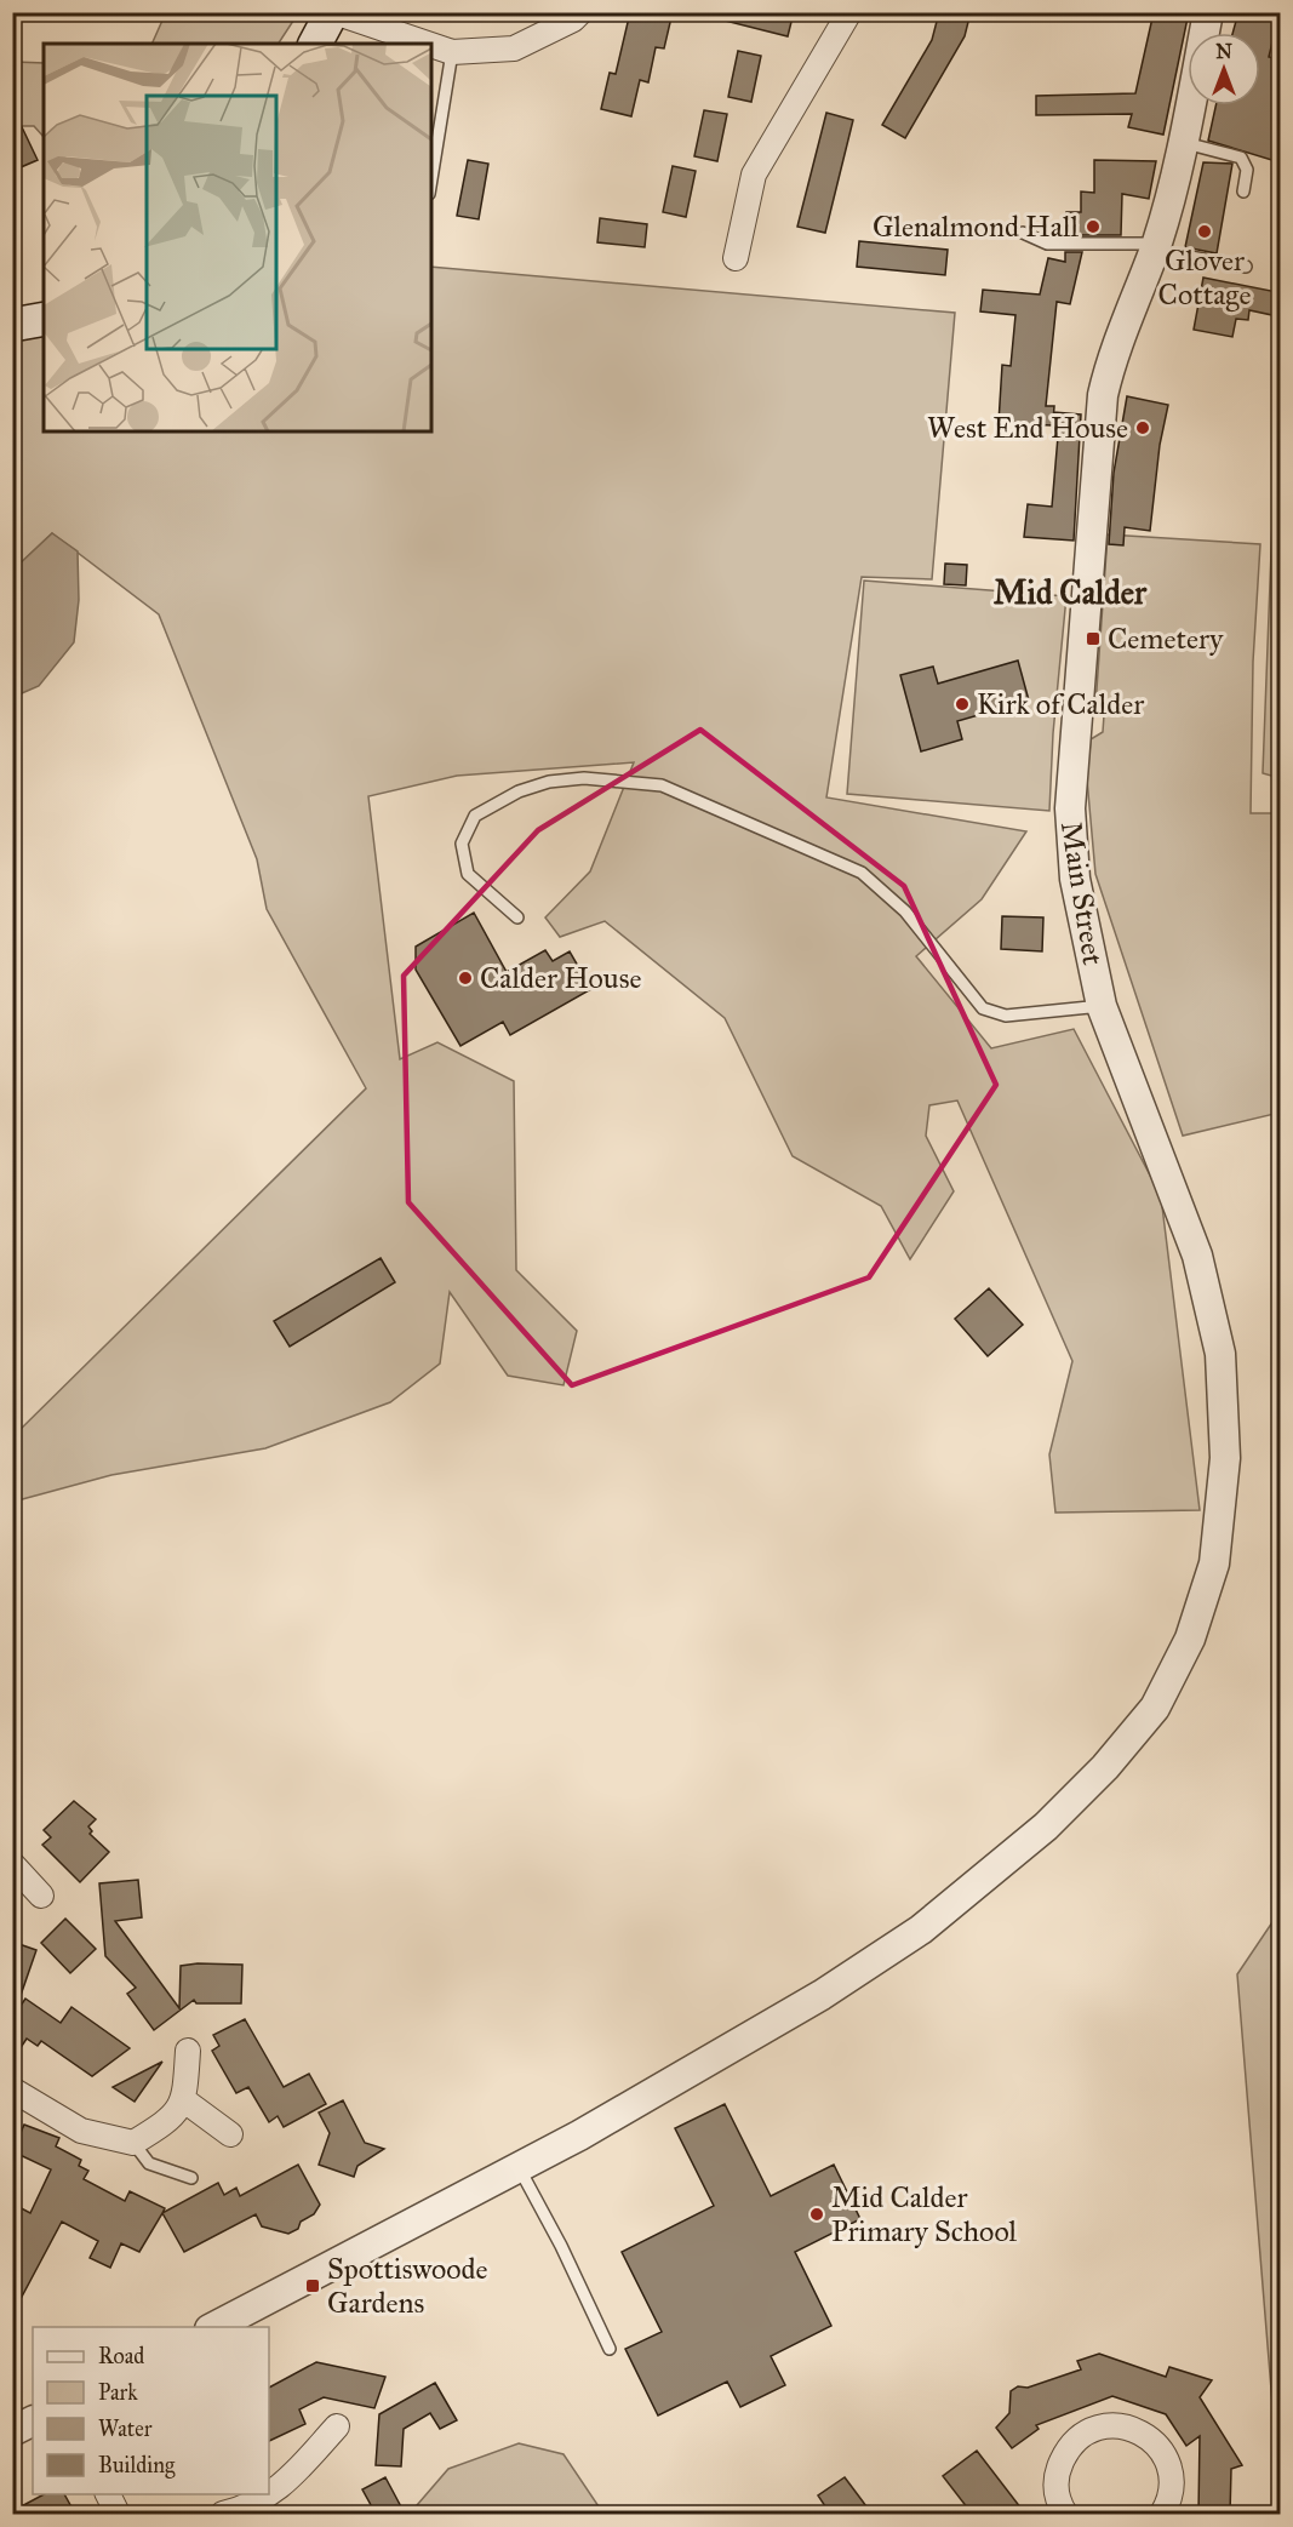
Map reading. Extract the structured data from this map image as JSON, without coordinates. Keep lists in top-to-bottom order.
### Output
{
  "streets": {
    "street": ["Main Street"]
  },
  "districts": ["Mid Calder"],
  "places": {
    "other": [
      "Glenalmond Hall",
      "Glover Cottage",
      "West End House",
      "Kirk of Calder",
      "Calder House",
      "Mid Calder Primary School"
    ],
    "transit": ["Cemetery", "Spottiswoode Gardens"]
  },
  "legend": [
    "Road",
    "Park",
    "Water",
    "Building"
  ],
  "north": "top"
}
